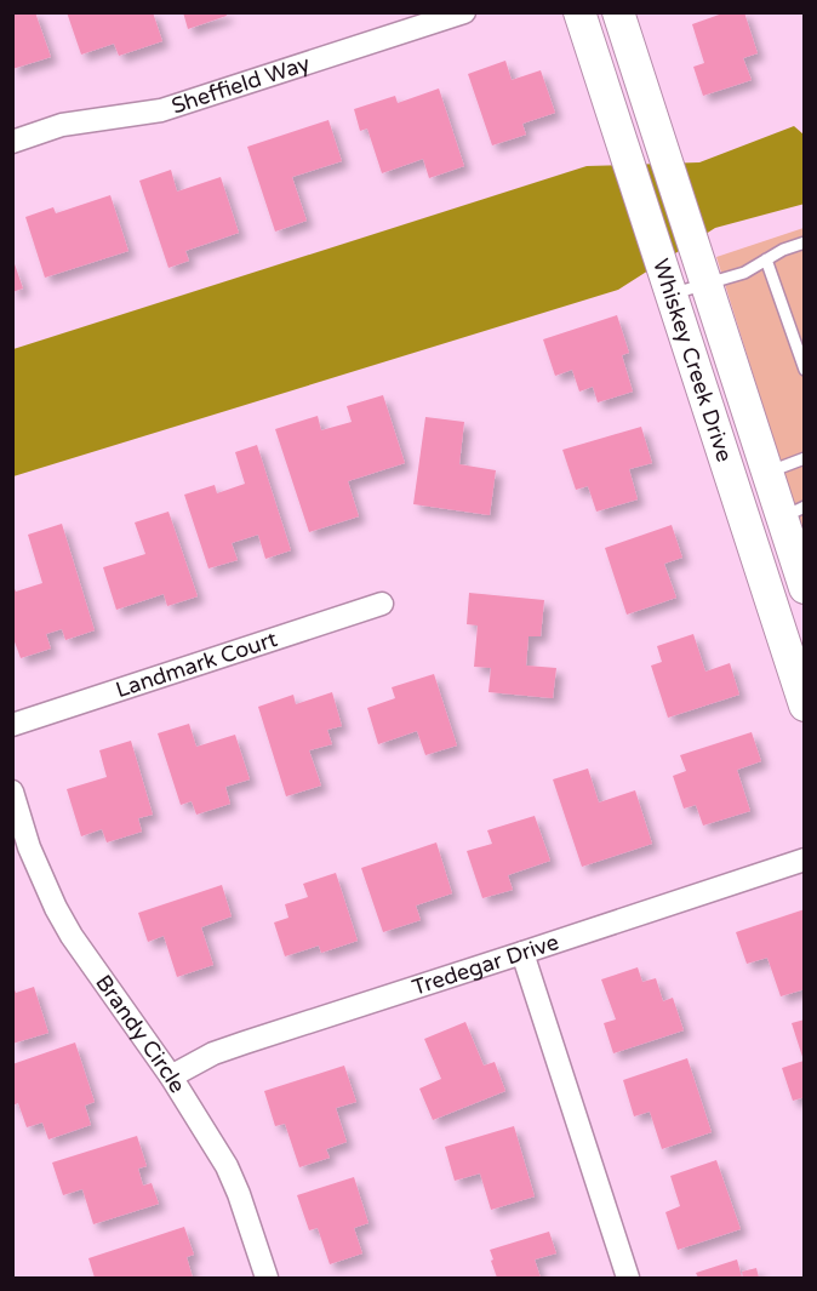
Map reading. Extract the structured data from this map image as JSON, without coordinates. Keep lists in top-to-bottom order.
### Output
{
  "streets": {
    "street": [
      "Sheffield Way",
      "Whiskey Creek Drive",
      "Landmark Court",
      "Tredegar Drive",
      "Brandy Circle"
    ]
  },
  "crossings": [
    ["Tredegar Drive", "Brandy Circle"]
  ]
}
